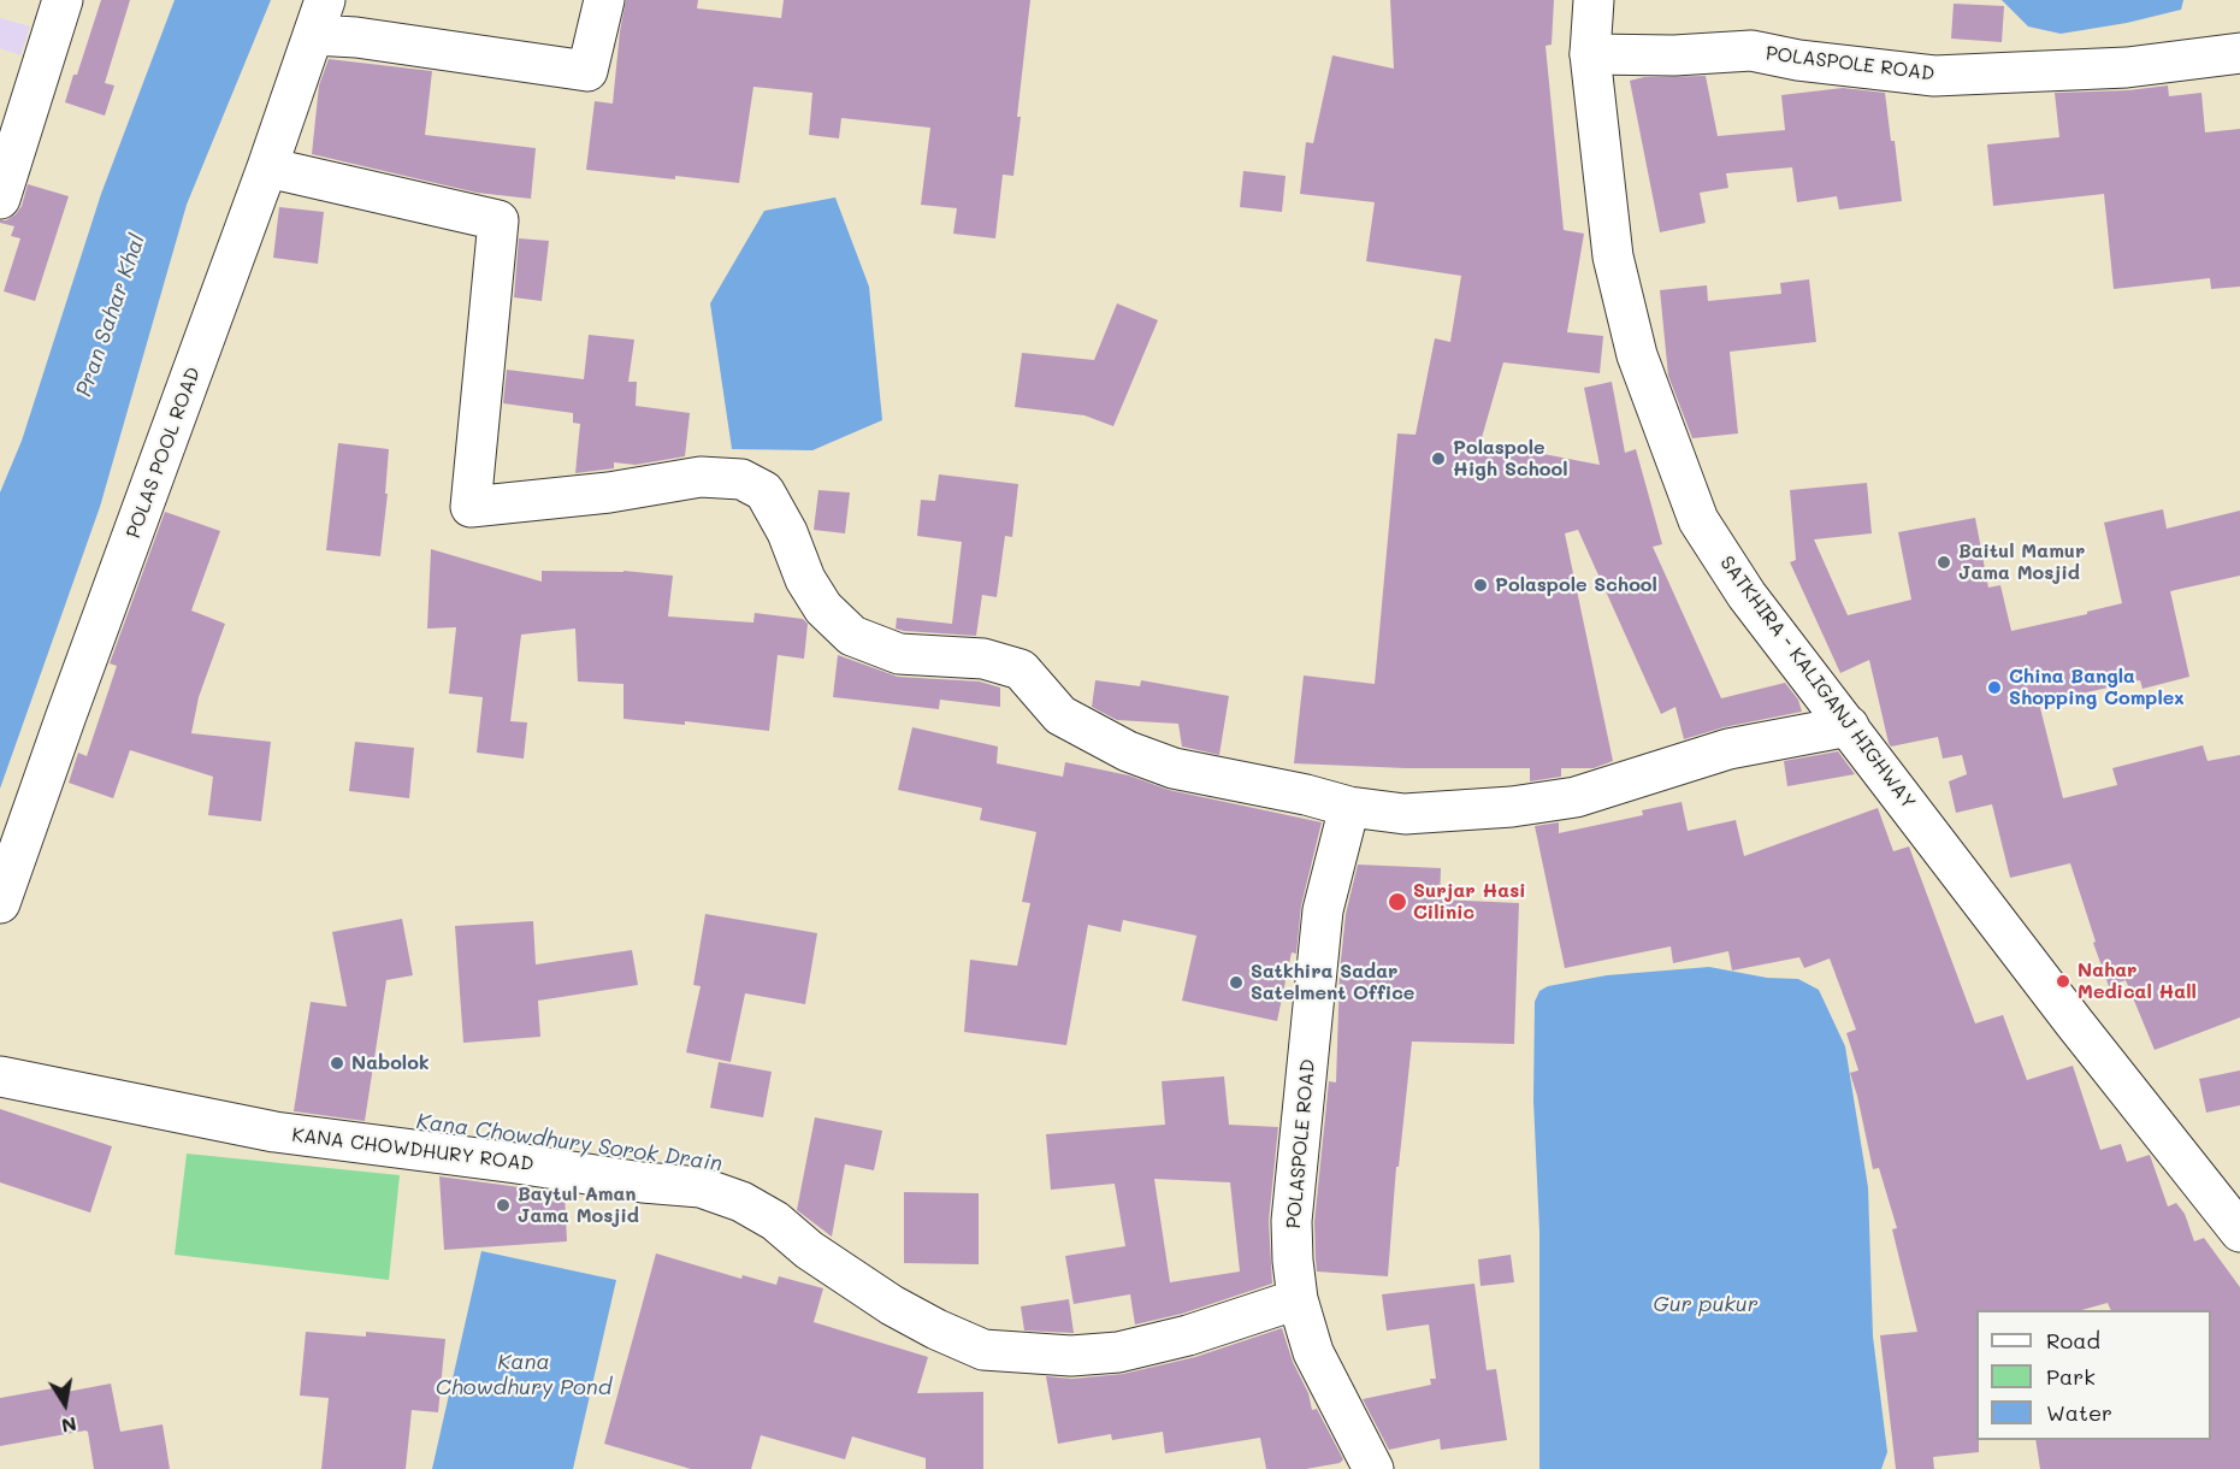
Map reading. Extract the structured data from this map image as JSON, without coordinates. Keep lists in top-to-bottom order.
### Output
{
  "streets": {
    "main road": [
      "POLASPOLE ROAD",
      "POLAS POOL ROAD",
      "SATKHIRA - KALIGANJ HIGHWAY",
      "KANA CHOWDHURY ROAD"
    ]
  },
  "crossings": [
    ["POLASPOLE ROAD", "SATKHIRA - KALIGANJ HIGHWAY"],
    ["POLASPOLE ROAD", "KANA CHOWDHURY ROAD"]
  ],
  "water": [
    "Pran Sahar Khal",
    "Kana Chowdhury Sorok Drain",
    "Gur pukur",
    "Kana Chowdhury Pond"
  ],
  "places": [
    "Polaspole High School",
    "Baitul Mamur Jama Mosjid",
    "Polaspole School",
    "China Bangla Shopping Complex",
    "Surjar Hasi Cilinic",
    "Nahar Medical Hall",
    "Satkhira Sadar Satelment Office",
    "Nabolok",
    "Baytul Aman Jama Mosjid"
  ],
  "legend": ["Road", "Park", "Water"],
  "north": "bottom"
}
